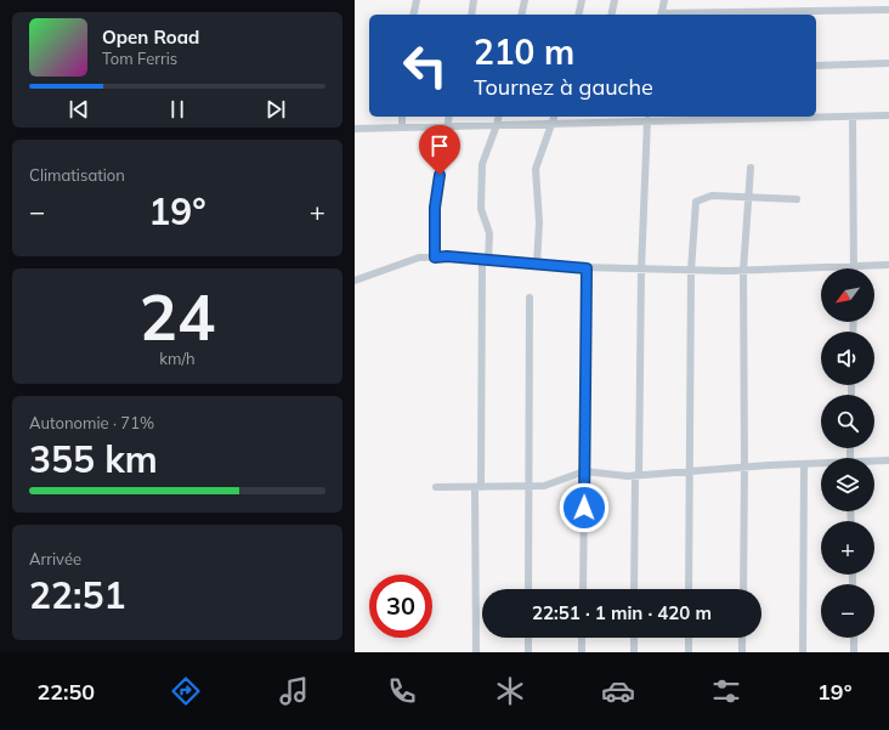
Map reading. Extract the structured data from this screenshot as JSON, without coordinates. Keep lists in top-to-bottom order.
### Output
{
  "north": "bottom left",
  "page": {
    "turn": ["210 m", "Tournez à gauche"],
    "song": ["Open Road", "Tom Ferris"],
    "tile": [
      "Climatisation",
      ["24", "km/h"],
      ["Autonomie · 71%", "355 km"],
      ["Arrivée", "22:51"]
    ],
    "heat": ["−", "19°", "+"],
    "map_buttons": ["+", "−"],
    "limit": "30",
    "trip": "22:51 · 1 min · 420 m",
    "tabs": ["22:50", "19°"]
  }
}
